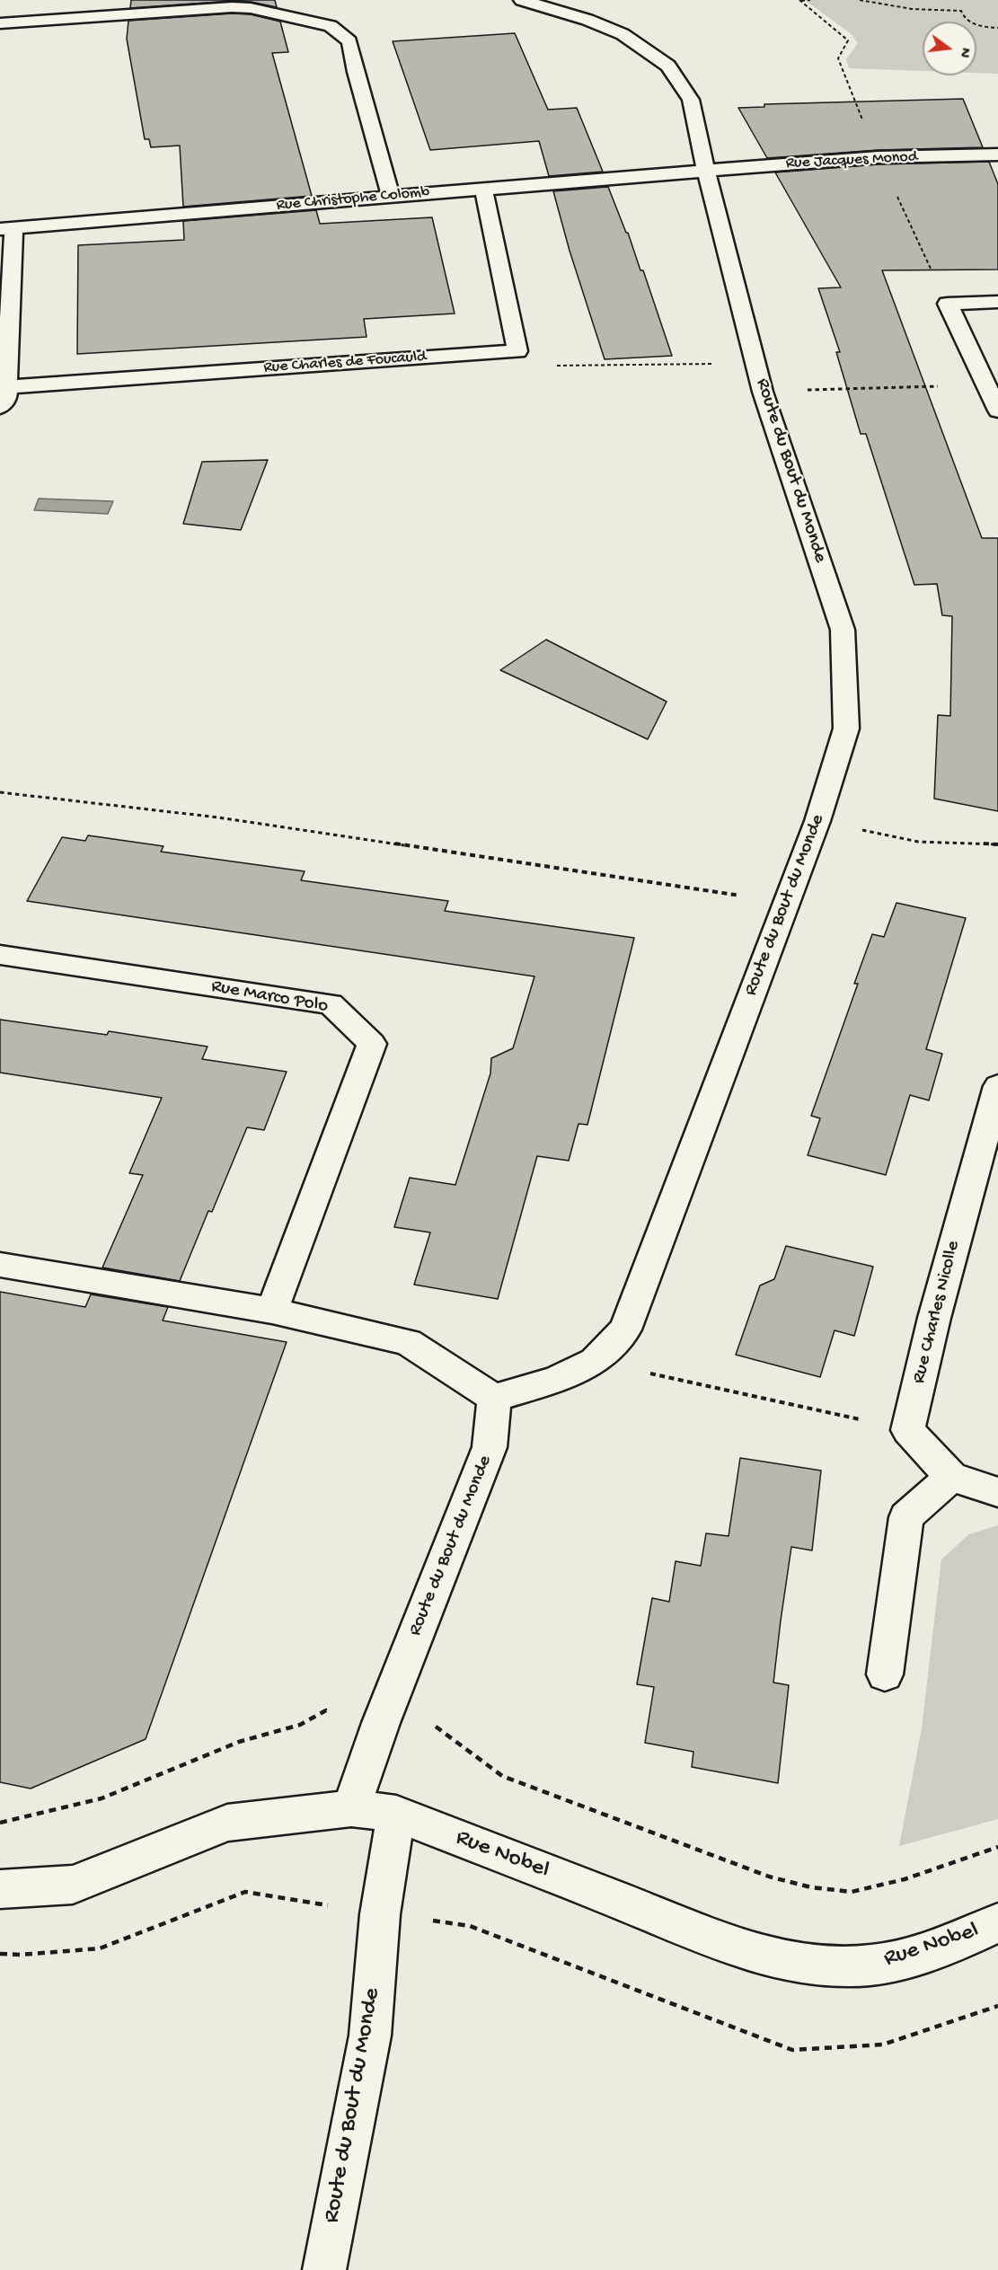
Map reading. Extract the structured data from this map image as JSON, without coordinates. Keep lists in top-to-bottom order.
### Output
{
  "streets": {
    "street": [
      "Rue Jacques Monod",
      "Rue Christophe Colomb",
      "Rue Charles de Foucauld",
      "Route du Bout du Monde",
      "Rue Marco Polo",
      "Rue Charles Nicolle",
      "Rue Nobel"
    ]
  },
  "crossings": [
    ["Rue Jacques Monod", "Rue Christophe Colomb"],
    ["Rue Jacques Monod", "Route du Bout du Monde"],
    ["Rue Christophe Colomb", "Rue Charles de Foucauld"],
    ["Rue Christophe Colomb", "Route du Bout du Monde"],
    ["Route du Bout du Monde", "Rue Nobel"]
  ],
  "north": "right"
}
